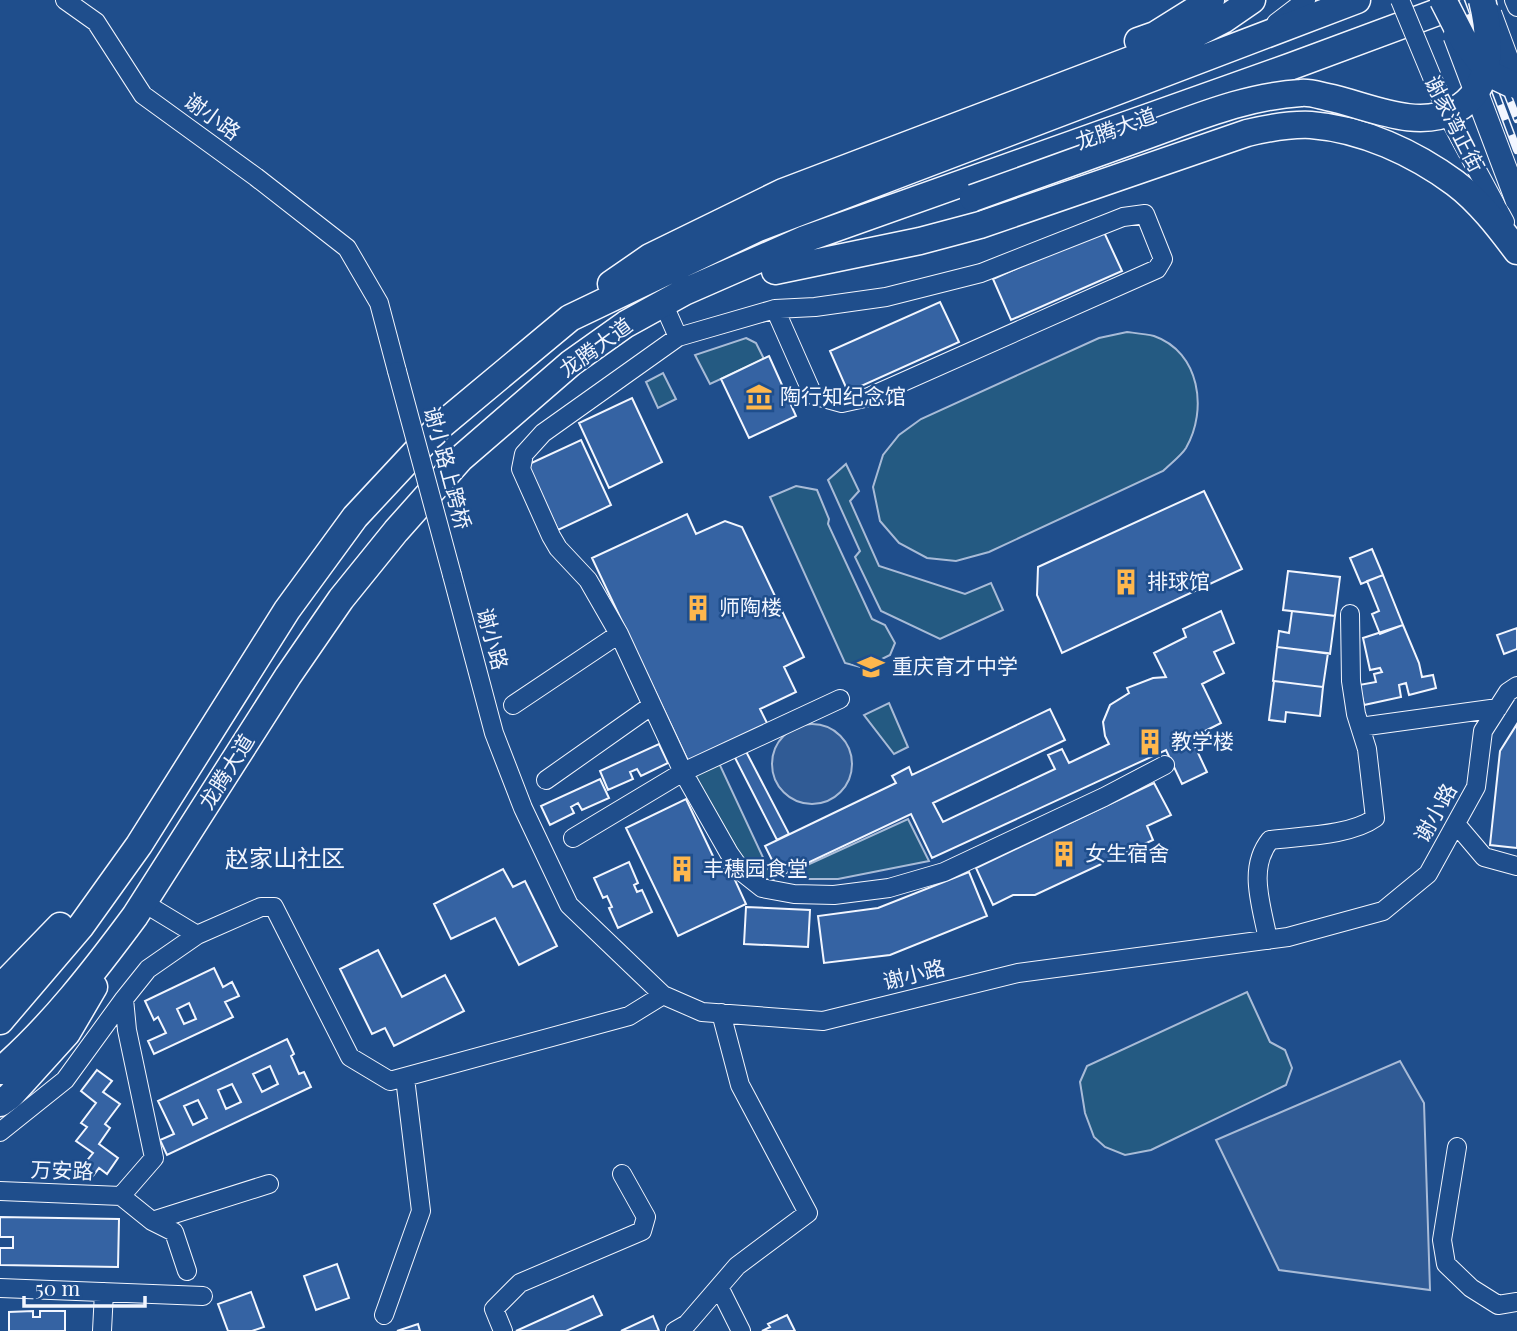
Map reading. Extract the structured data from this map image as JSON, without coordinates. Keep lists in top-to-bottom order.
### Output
{
  "streets": {
    "highway": ["龙腾大道"],
    "main road": ["谢家湾正街"],
    "street": ["谢小路", "谢小路上跨桥", "万安路"]
  },
  "crossings": [
    ["谢小路", "谢小路上跨桥"]
  ],
  "districts": ["赵家山社区"],
  "places": {
    "museum": ["陶行知纪念馆"],
    "building": [
      "排球馆",
      "师陶楼",
      "教学楼",
      "女生宿舍",
      "丰穗园食堂"
    ],
    "school or university": ["重庆育才中学"]
  },
  "scale_bar": "50 m"
}
